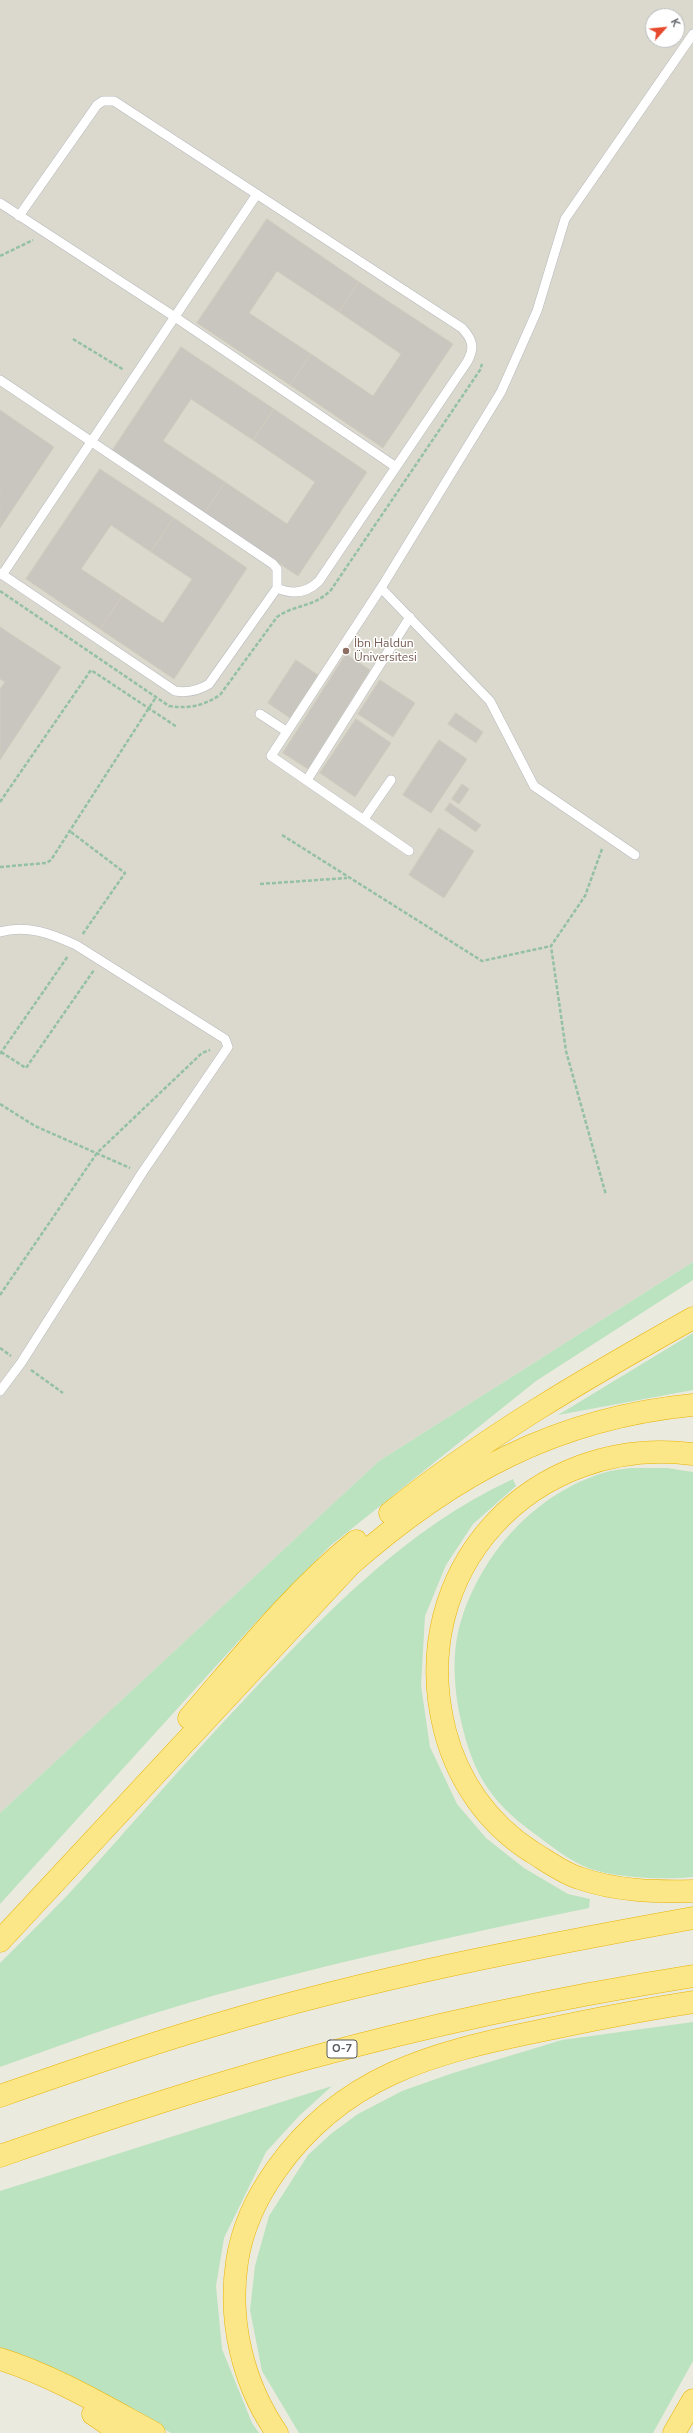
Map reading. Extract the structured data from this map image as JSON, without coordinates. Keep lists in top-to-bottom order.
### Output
{
  "streets": {
    "highway": ["O-7"]
  },
  "places": ["İbn Haldun Üniversitesi"],
  "north": "top right"
}
